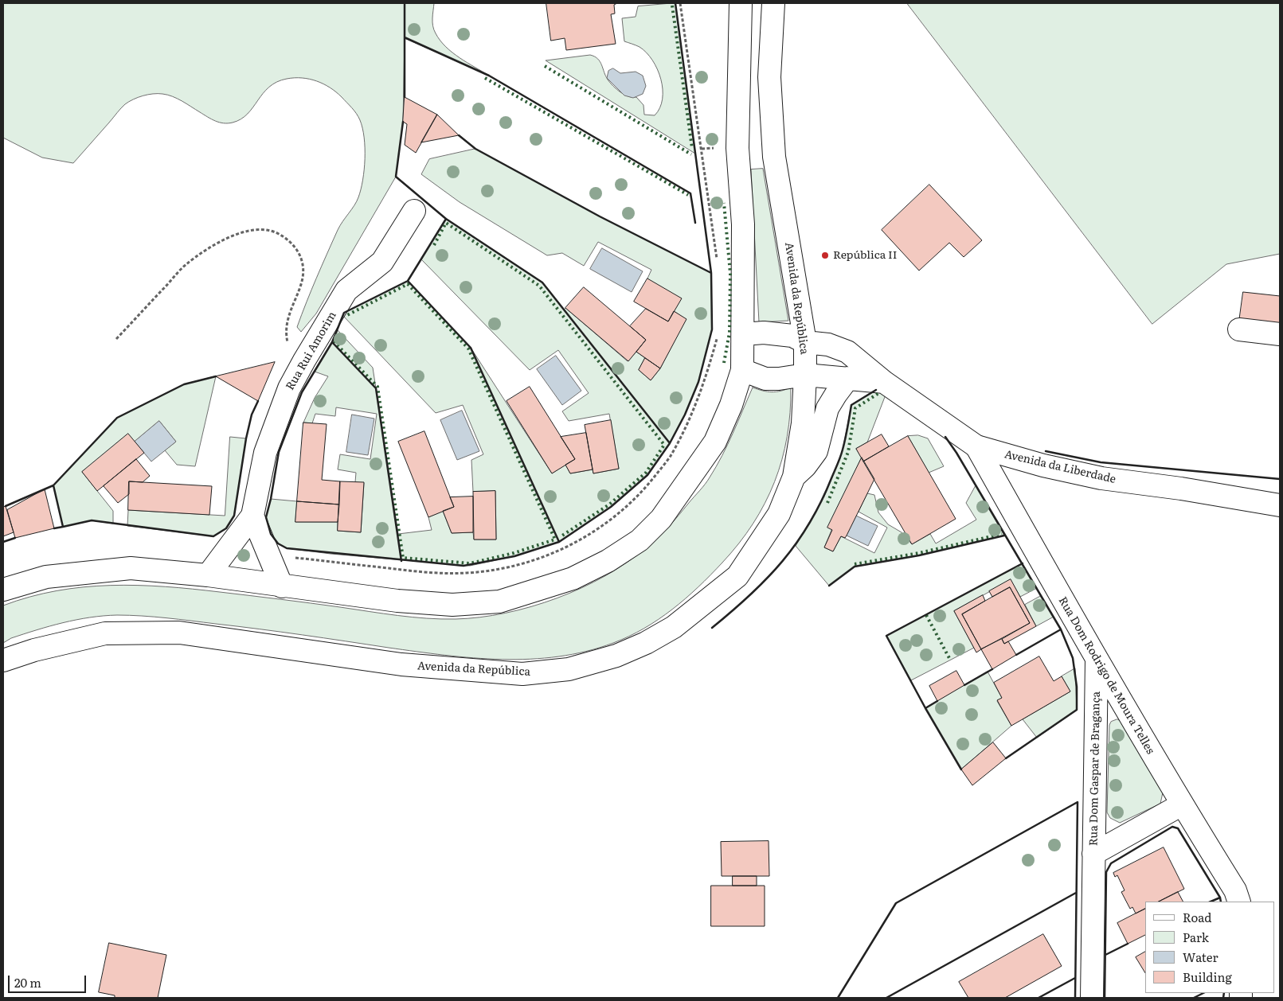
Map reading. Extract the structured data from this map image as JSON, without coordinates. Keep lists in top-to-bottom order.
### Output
{
  "streets": {
    "main road": [
      "Avenida da República",
      "Rua Rui Amorim",
      "Avenida da Liberdade",
      "Rua Dom Rodrigo de Moura Telles",
      "Rua Dom Gaspar de Bragança"
    ]
  },
  "crossings": [
    ["Avenida da República", "Avenida da Liberdade"],
    ["Avenida da Liberdade", "Rua Dom Rodrigo de Moura Telles"],
    ["Rua Dom Rodrigo de Moura Telles", "Rua Dom Gaspar de Bragança"]
  ],
  "places": ["República II"],
  "legend": [
    "Road",
    "Park",
    "Water",
    "Building"
  ],
  "scale_bar": "20 m"
}
